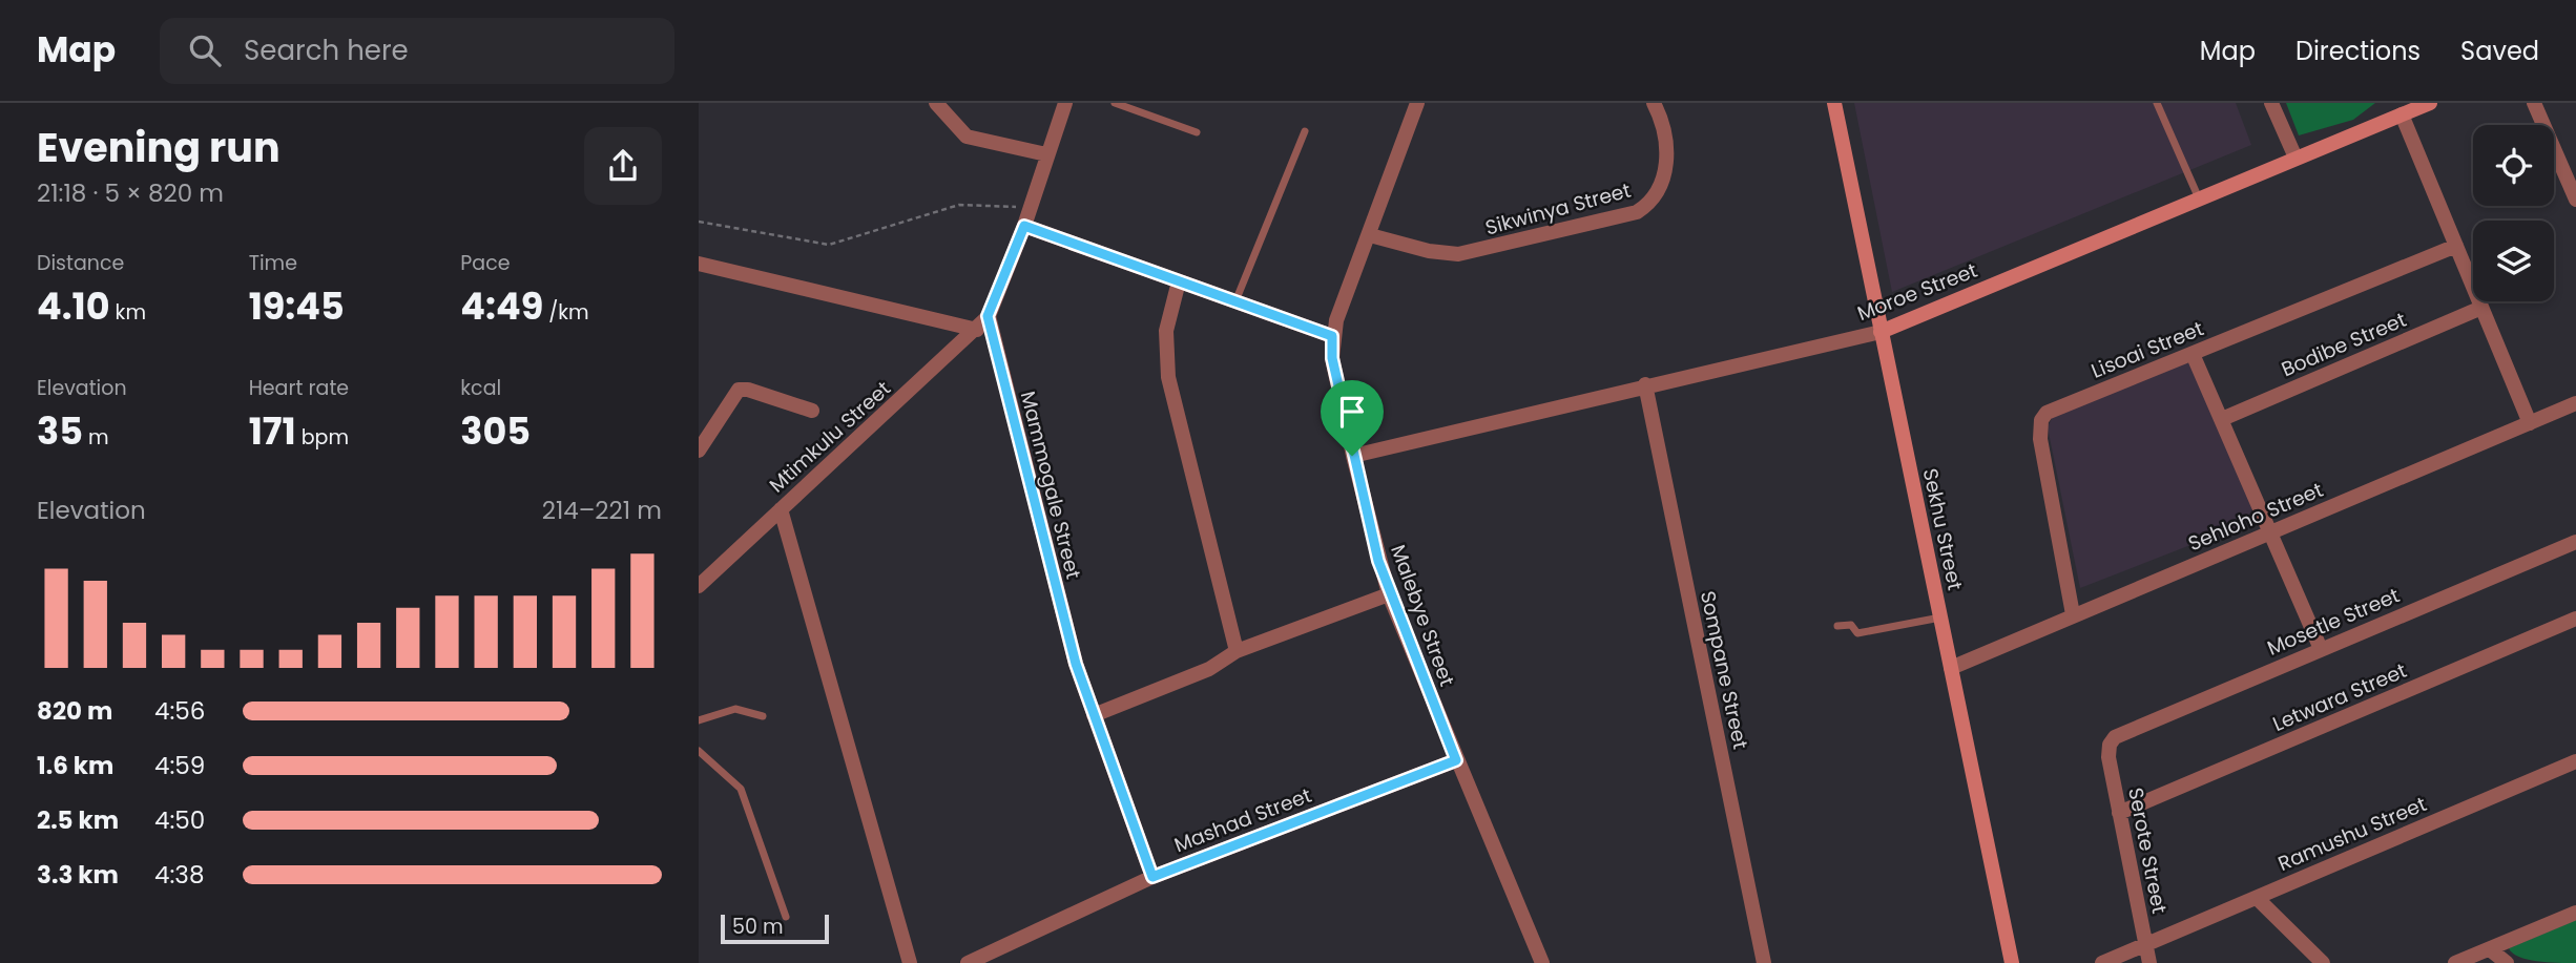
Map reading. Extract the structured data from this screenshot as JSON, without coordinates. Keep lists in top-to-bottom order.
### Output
{
  "streets": {
    "street": [
      "Sikwinya Street",
      "Moroe Street",
      "Bodibe Street",
      "Lisoai Street",
      "Mtimkulu Street",
      "Mammogale Street",
      "Sehloho Street",
      "Sekhu Street",
      "Malebye Street",
      "Mosetle Street",
      "Sompane Street",
      "Letwara Street",
      "Mashad Street",
      "Ramushu Street",
      "Serote Street"
    ]
  },
  "crossings": [
    ["Sikwinya Street", "Malebye Street"],
    ["Moroe Street", "Sekhu Street"],
    ["Moroe Street", "Malebye Street"],
    ["Moroe Street", "Sompane Street"],
    ["Lisoai Street", "Sehloho Street"],
    ["Mtimkulu Street", "Mammogale Street"],
    ["Mammogale Street", "Mashad Street"],
    ["Sehloho Street", "Sekhu Street"],
    ["Malebye Street", "Mashad Street"],
    ["Mosetle Street", "Serote Street"],
    ["Letwara Street", "Serote Street"],
    ["Ramushu Street", "Serote Street"]
  ],
  "scale_bar": "50 m",
  "page": {
    "header": "Map",
    "search": "Search here",
    "nav": ["Map", "Directions", "Saved"],
    "heading": ["Evening run", "21:18 · 5 × 820 m"],
    "stats": [
      ["Distance", "4.10 km"],
      ["Time", "19:45"],
      ["Pace", "4:49 /km"],
      ["Elevation", "35 m"],
      ["Heart rate", "171 bpm"],
      ["kcal", "305"]
    ],
    "chart": ["Elevation", "214–221 m"],
    "list": [
      {
        "name": "820 m",
        "note": "4:56"
      },
      {
        "name": "1.6 km",
        "note": "4:59"
      },
      {
        "name": "2.5 km",
        "note": "4:50"
      },
      {
        "name": "3.3 km",
        "note": "4:38"
      }
    ],
    "scale": "50 m"
  }
}
